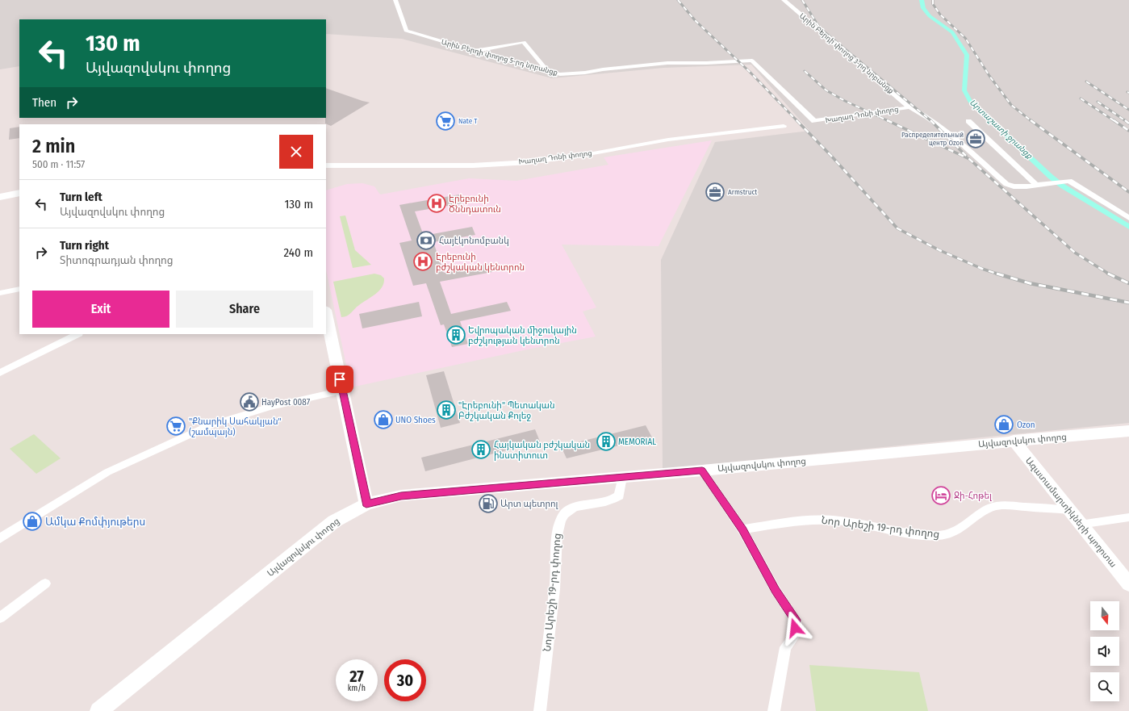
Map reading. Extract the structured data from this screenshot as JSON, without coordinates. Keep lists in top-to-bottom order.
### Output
{
  "streets": {
    "main road": ["Այվազովսկու փողոց", "Ազատամարտիկների պողոտա"],
    "street": [
      "Արին Բերդի փողոց 3-րդ նրբանցք",
      "Արին Բերդի փողոց 5-րդ նրբանցք",
      "Խաղաղ Դոնի փողոց",
      "Նոր Արեշի 19-րդ փողոց"
    ]
  },
  "crossings": [
    ["Արին Բերդի փողոց 3-րդ նրբանցք", "Խաղաղ Դոնի փողոց"],
    ["Արին Բերդի փողոց 5-րդ նրբանցք", "Խաղաղ Դոնի փողոց"],
    ["Այվազովսկու փողոց", "Ազատամարտիկների պողոտա"],
    ["Այվազովսկու փողոց", "Նոր Արեշի 19-րդ փողոց"],
    ["Ազատամարտիկների պողոտա", "Նոր Արեշի 19-րդ փողոց"]
  ],
  "water": ["Արտաշատի ջրանցք"],
  "places": {
    "supermarket": ["Nate T", "\"Քնարիկ Սահակյան\" (շամպայն)"],
    "office": ["Распределительный центр Ozon", "Armstruct"],
    "hospital": ["Էրեբունի Ծննդատուն", "Էրեբունի բժշկական կենտրոն"],
    "bank": ["Հայէկոնոմբանկ"],
    "building": [
      "Եվրոպական միջուկային բժշկության կենտրոն",
      "\"Էրեբունի\" Պետական Բժշկական Քոլեջ",
      "MEMORIAL",
      "Հայկական բժշկական ինստիտուտ"
    ],
    "public building": ["HayPost 0087"],
    "shop": ["UNO Shoes", "Ozon", "Ամկա Քոմփյութերս"],
    "hotel": ["Ջի-Հոթել"],
    "fuel station": ["Արտ պետրոլ"]
  },
  "north": "bottom",
  "page": {
    "turn": ["130 m", "Այվազովսկու փողոց"],
    "then": "Then",
    "heading": ["2 min", "500 m · 11:57"],
    "list": [
      {
        "name": "Turn left",
        "note": "Այվազովսկու փողոց",
        "value": "130 m"
      },
      {
        "name": "Turn right",
        "note": "Տիտոգրադյան փողոց",
        "value": "240 m"
      }
    ],
    "buttons": ["Exit", "Share"],
    "speed": "27 km/h",
    "limit": "30"
  }
}
